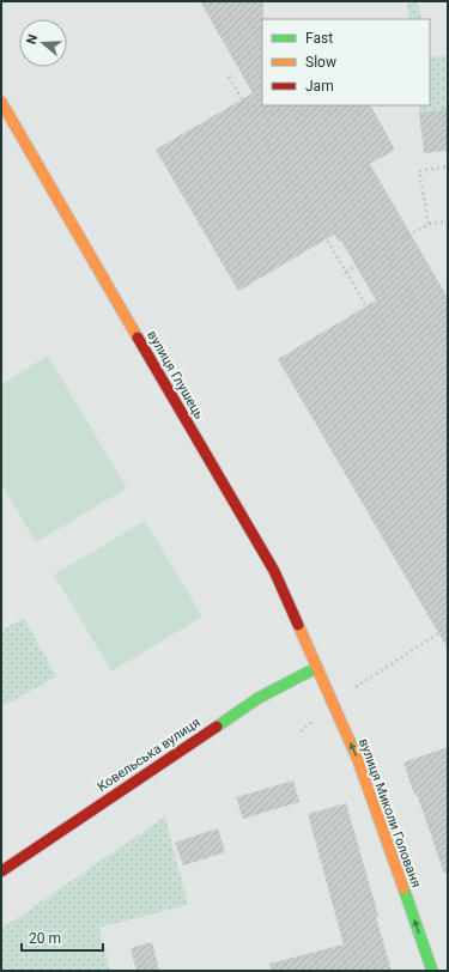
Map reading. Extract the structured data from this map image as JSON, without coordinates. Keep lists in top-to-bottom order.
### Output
{
  "streets": {
    "main road": ["вулиця Глушець", "Ковельська вулиця", "вулиця Миколи Голованя"]
  },
  "crossings": [
    ["вулиця Глушець", "Ковельська вулиця"],
    ["вулиця Глушець", "вулиця Миколи Голованя"],
    ["Ковельська вулиця", "вулиця Миколи Голованя"]
  ],
  "one_way": ["вулиця Миколи Голованя"],
  "legend": ["Fast", "Slow", "Jam"],
  "scale_bar": "20 m",
  "north": "left"
}
